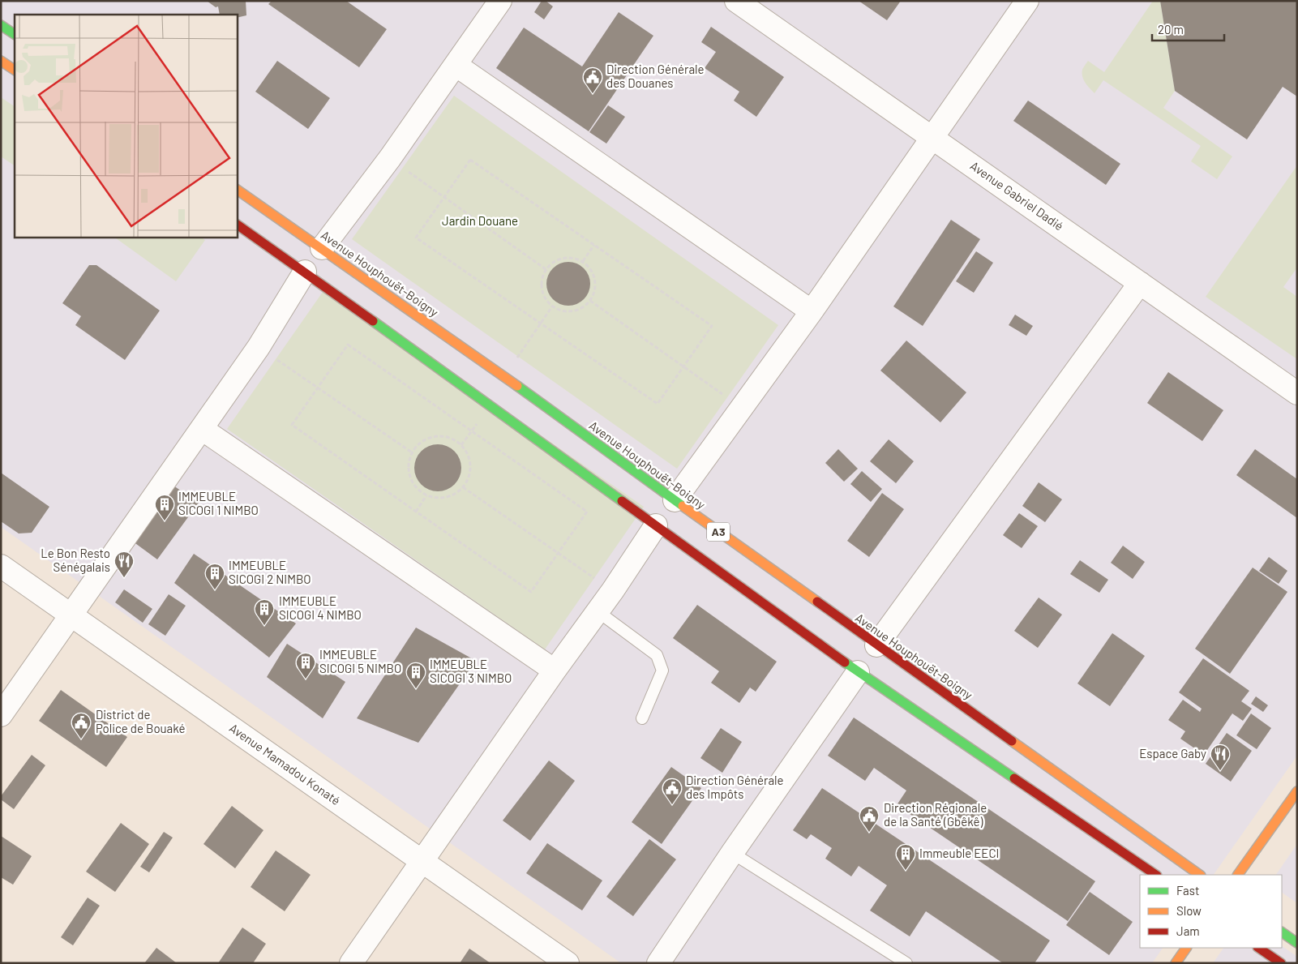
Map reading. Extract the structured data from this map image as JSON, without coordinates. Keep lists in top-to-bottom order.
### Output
{
  "streets": {
    "main road": ["Avenue Houphouët-Boigny", "A3"],
    "street": ["Avenue Gabriel Dadié", "Avenue Mamadou Konaté"]
  },
  "parks": ["Jardin Douane"],
  "places": {
    "public building": [
      "Direction Générale des Douanes",
      "District de Police de Bouaké",
      "Direction Générale des Impôts",
      "Direction Régionale de la Santé (Gbêkê)"
    ],
    "building": [
      "IMMEUBLE SICOGI 1 NIMBO",
      "IMMEUBLE SICOGI 2 NIMBO",
      "IMMEUBLE SICOGI 4 NIMBO",
      "IMMEUBLE SICOGI 5 NIMBO",
      "IMMEUBLE SICOGI 3 NIMBO",
      "Immeuble EECI"
    ],
    "restaurant": ["Le Bon Resto Sénégalais", "Espace Gaby"]
  },
  "legend": ["Fast", "Slow", "Jam"],
  "scale_bar": "20 m"
}
